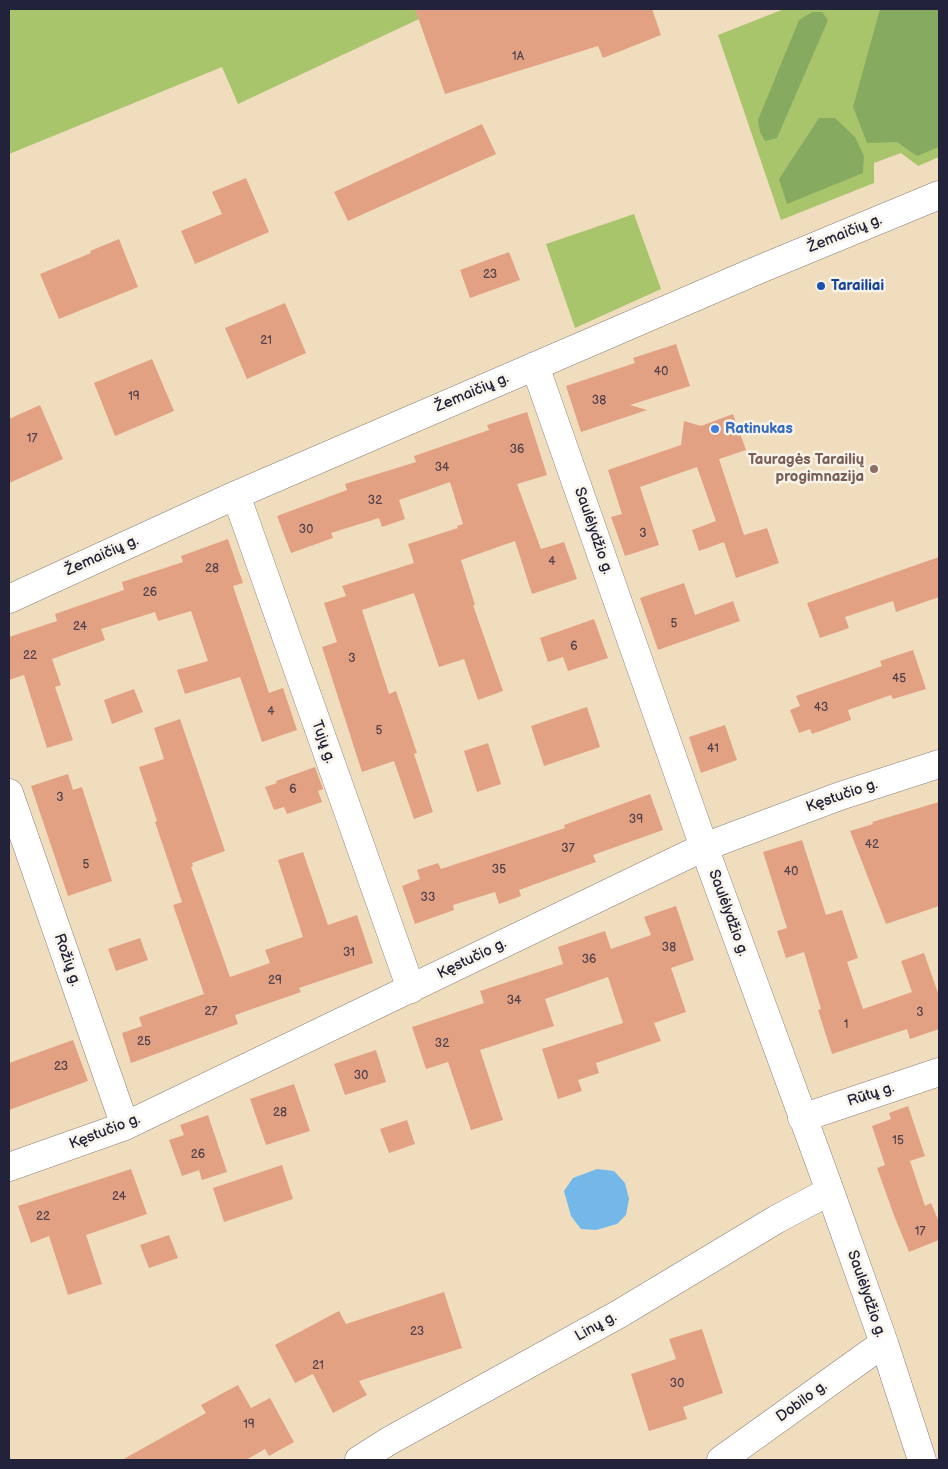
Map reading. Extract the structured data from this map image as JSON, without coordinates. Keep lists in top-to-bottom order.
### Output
{
  "streets": {
    "street": [
      "Žemaičių g.",
      "Saulėlydžio g.",
      "Tujų g.",
      "Kęstučio g.",
      "Rožių g.",
      "Rūtų g.",
      "Linų g.",
      "Dobilo g."
    ]
  },
  "crossings": [
    ["Žemaičių g.", "Saulėlydžio g."],
    ["Žemaičių g.", "Tujų g."],
    ["Saulėlydžio g.", "Kęstučio g."],
    ["Saulėlydžio g.", "Rūtų g."],
    ["Saulėlydžio g.", "Linų g."],
    ["Saulėlydžio g.", "Dobilo g."],
    ["Tujų g.", "Kęstučio g."],
    ["Kęstučio g.", "Rožių g."]
  ],
  "places": ["Tarailiai", "Ratinukas", "Tauragės Tarailių progimnazija"],
  "house_numbers": [
    "1A",
    "23",
    "21",
    "40",
    "19",
    "38",
    "17",
    "36",
    "34",
    "32",
    "30",
    "3",
    "4",
    "28",
    "26",
    "5",
    "24",
    "6",
    "22",
    "3",
    "45",
    "43",
    "4",
    "5",
    "41",
    "6",
    "3",
    "39",
    "42",
    "37",
    "5",
    "35",
    "40",
    "33",
    "38",
    "31",
    "36",
    "29",
    "34",
    "27",
    "3",
    "1",
    "25",
    "32",
    "23",
    "30",
    "28",
    "15",
    "26",
    "24",
    "22",
    "17",
    "23",
    "21",
    "30",
    "19"
  ]
}
